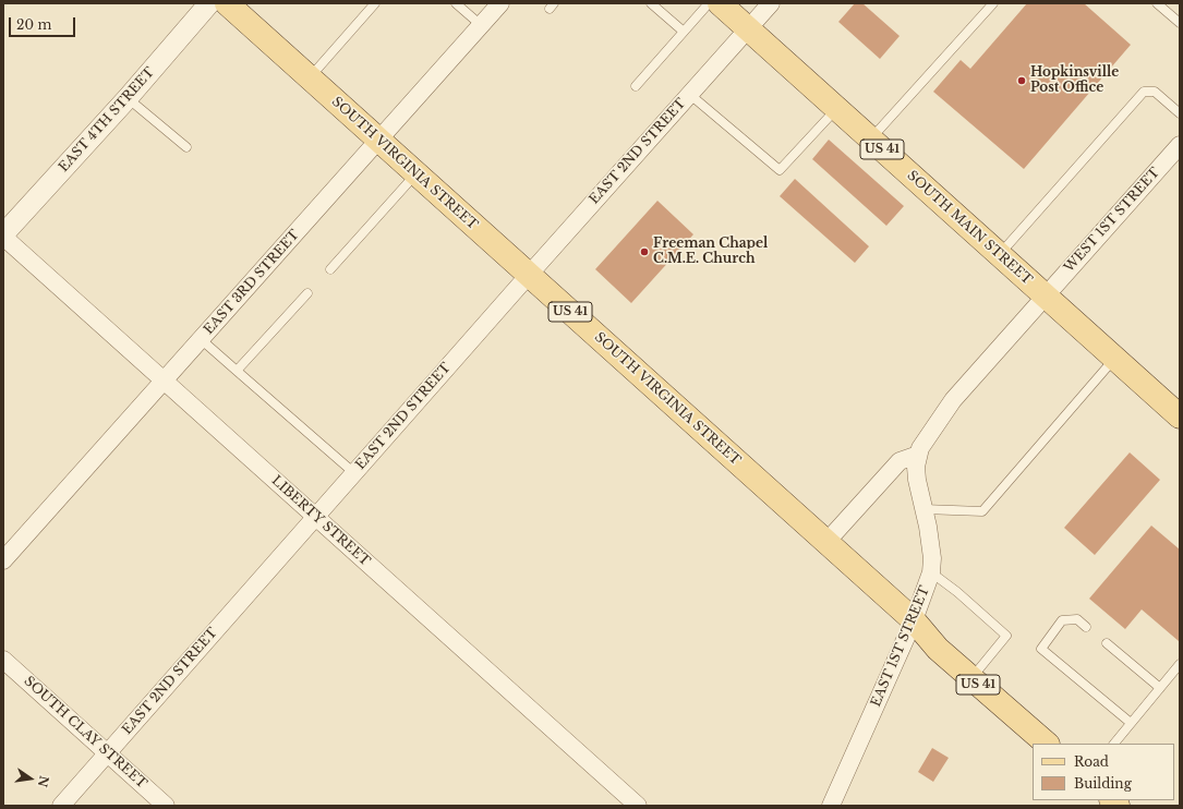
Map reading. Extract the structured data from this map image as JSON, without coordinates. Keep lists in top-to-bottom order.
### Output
{
  "streets": {
    "main road": ["US 41", "SOUTH VIRGINIA STREET", "SOUTH MAIN STREET"],
    "street": [
      "EAST 4TH STREET",
      "EAST 2ND STREET",
      "WEST 1ST STREET",
      "EAST 3RD STREET",
      "LIBERTY STREET",
      "EAST 1ST STREET",
      "SOUTH CLAY STREET"
    ]
  },
  "crossings": [
    ["EAST 4TH STREET", "LIBERTY STREET"],
    ["US 41", "SOUTH VIRGINIA STREET"],
    ["US 41", "WEST 1ST STREET"],
    ["US 41", "SOUTH MAIN STREET"],
    ["US 41", "EAST 1ST STREET"],
    ["EAST 2ND STREET", "SOUTH VIRGINIA STREET"],
    ["EAST 2ND STREET", "SOUTH MAIN STREET"],
    ["EAST 2ND STREET", "LIBERTY STREET"],
    ["EAST 2ND STREET", "SOUTH CLAY STREET"],
    ["SOUTH VIRGINIA STREET", "EAST 3RD STREET"],
    ["SOUTH VIRGINIA STREET", "EAST 1ST STREET"],
    ["WEST 1ST STREET", "SOUTH MAIN STREET"],
    ["WEST 1ST STREET", "EAST 1ST STREET"],
    ["SOUTH MAIN STREET", "EAST 1ST STREET"],
    ["EAST 3RD STREET", "LIBERTY STREET"]
  ],
  "places": ["Hopkinsville Post Office", "Freeman Chapel C.M.E. Church"],
  "legend": ["Road", "Building"],
  "scale_bar": "20 m",
  "north": "right"
}
